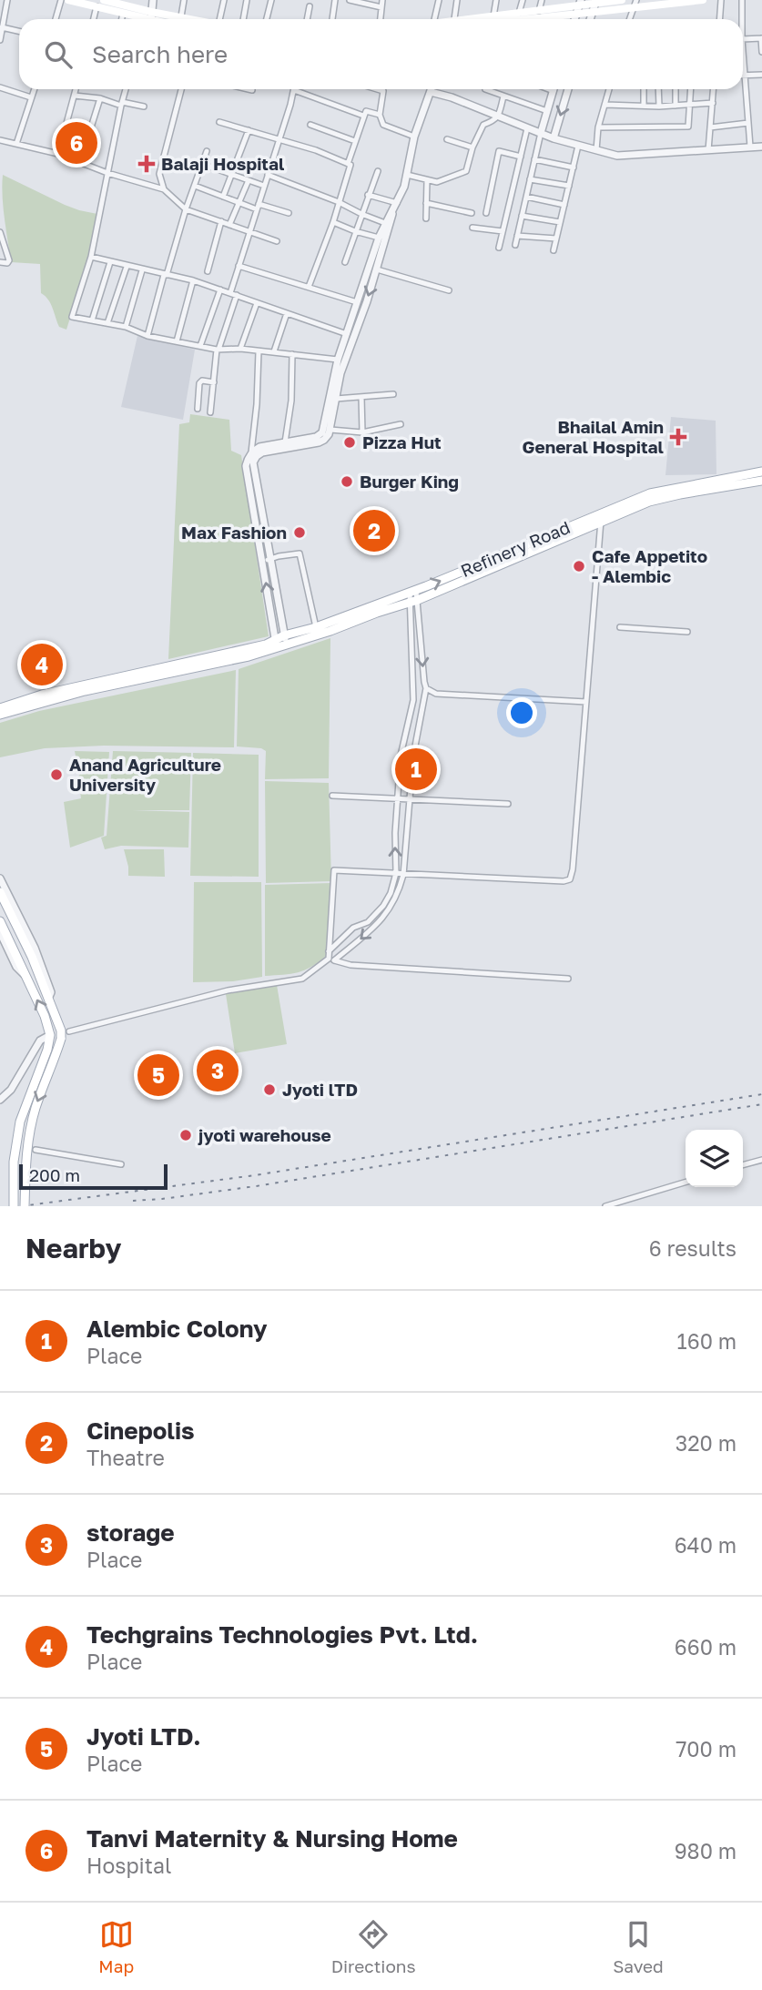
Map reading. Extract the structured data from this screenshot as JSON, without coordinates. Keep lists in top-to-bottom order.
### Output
{
  "streets": {
    "main road": ["Refinery Road"]
  },
  "places": {
    "health": ["Balaji Hospital", "Bhailal Amin General Hospital"],
    "other": [
      "Pizza Hut",
      "Burger King",
      "Max Fashion",
      "Cafe Appetito - Alembic",
      "Anand Agriculture University",
      "Jyoti lTD",
      "jyoti warehouse"
    ]
  },
  "scale_bar": "200 m",
  "page": {
    "search": "Search here",
    "pins": [
      "6",
      "2",
      "4",
      "1",
      "3",
      "5"
    ],
    "scale": "200 m",
    "heading": ["Nearby", "6 results"],
    "list": [
      {
        "mark": "1",
        "name": "Alembic Colony",
        "note": "Place",
        "value": "160 m"
      },
      {
        "mark": "2",
        "name": "Cinepolis",
        "note": "Theatre",
        "value": "320 m"
      },
      {
        "mark": "3",
        "name": "storage",
        "note": "Place",
        "value": "640 m"
      },
      {
        "mark": "4",
        "name": "Techgrains Technologies Pvt. Ltd.",
        "note": "Place",
        "value": "660 m"
      },
      {
        "mark": "5",
        "name": "Jyoti LTD.",
        "note": "Place",
        "value": "700 m"
      },
      {
        "mark": "6",
        "name": "Tanvi Maternity & Nursing Home",
        "note": "Hospital",
        "value": "980 m"
      }
    ],
    "nav": ["Map", "Directions", "Saved"]
  }
}
